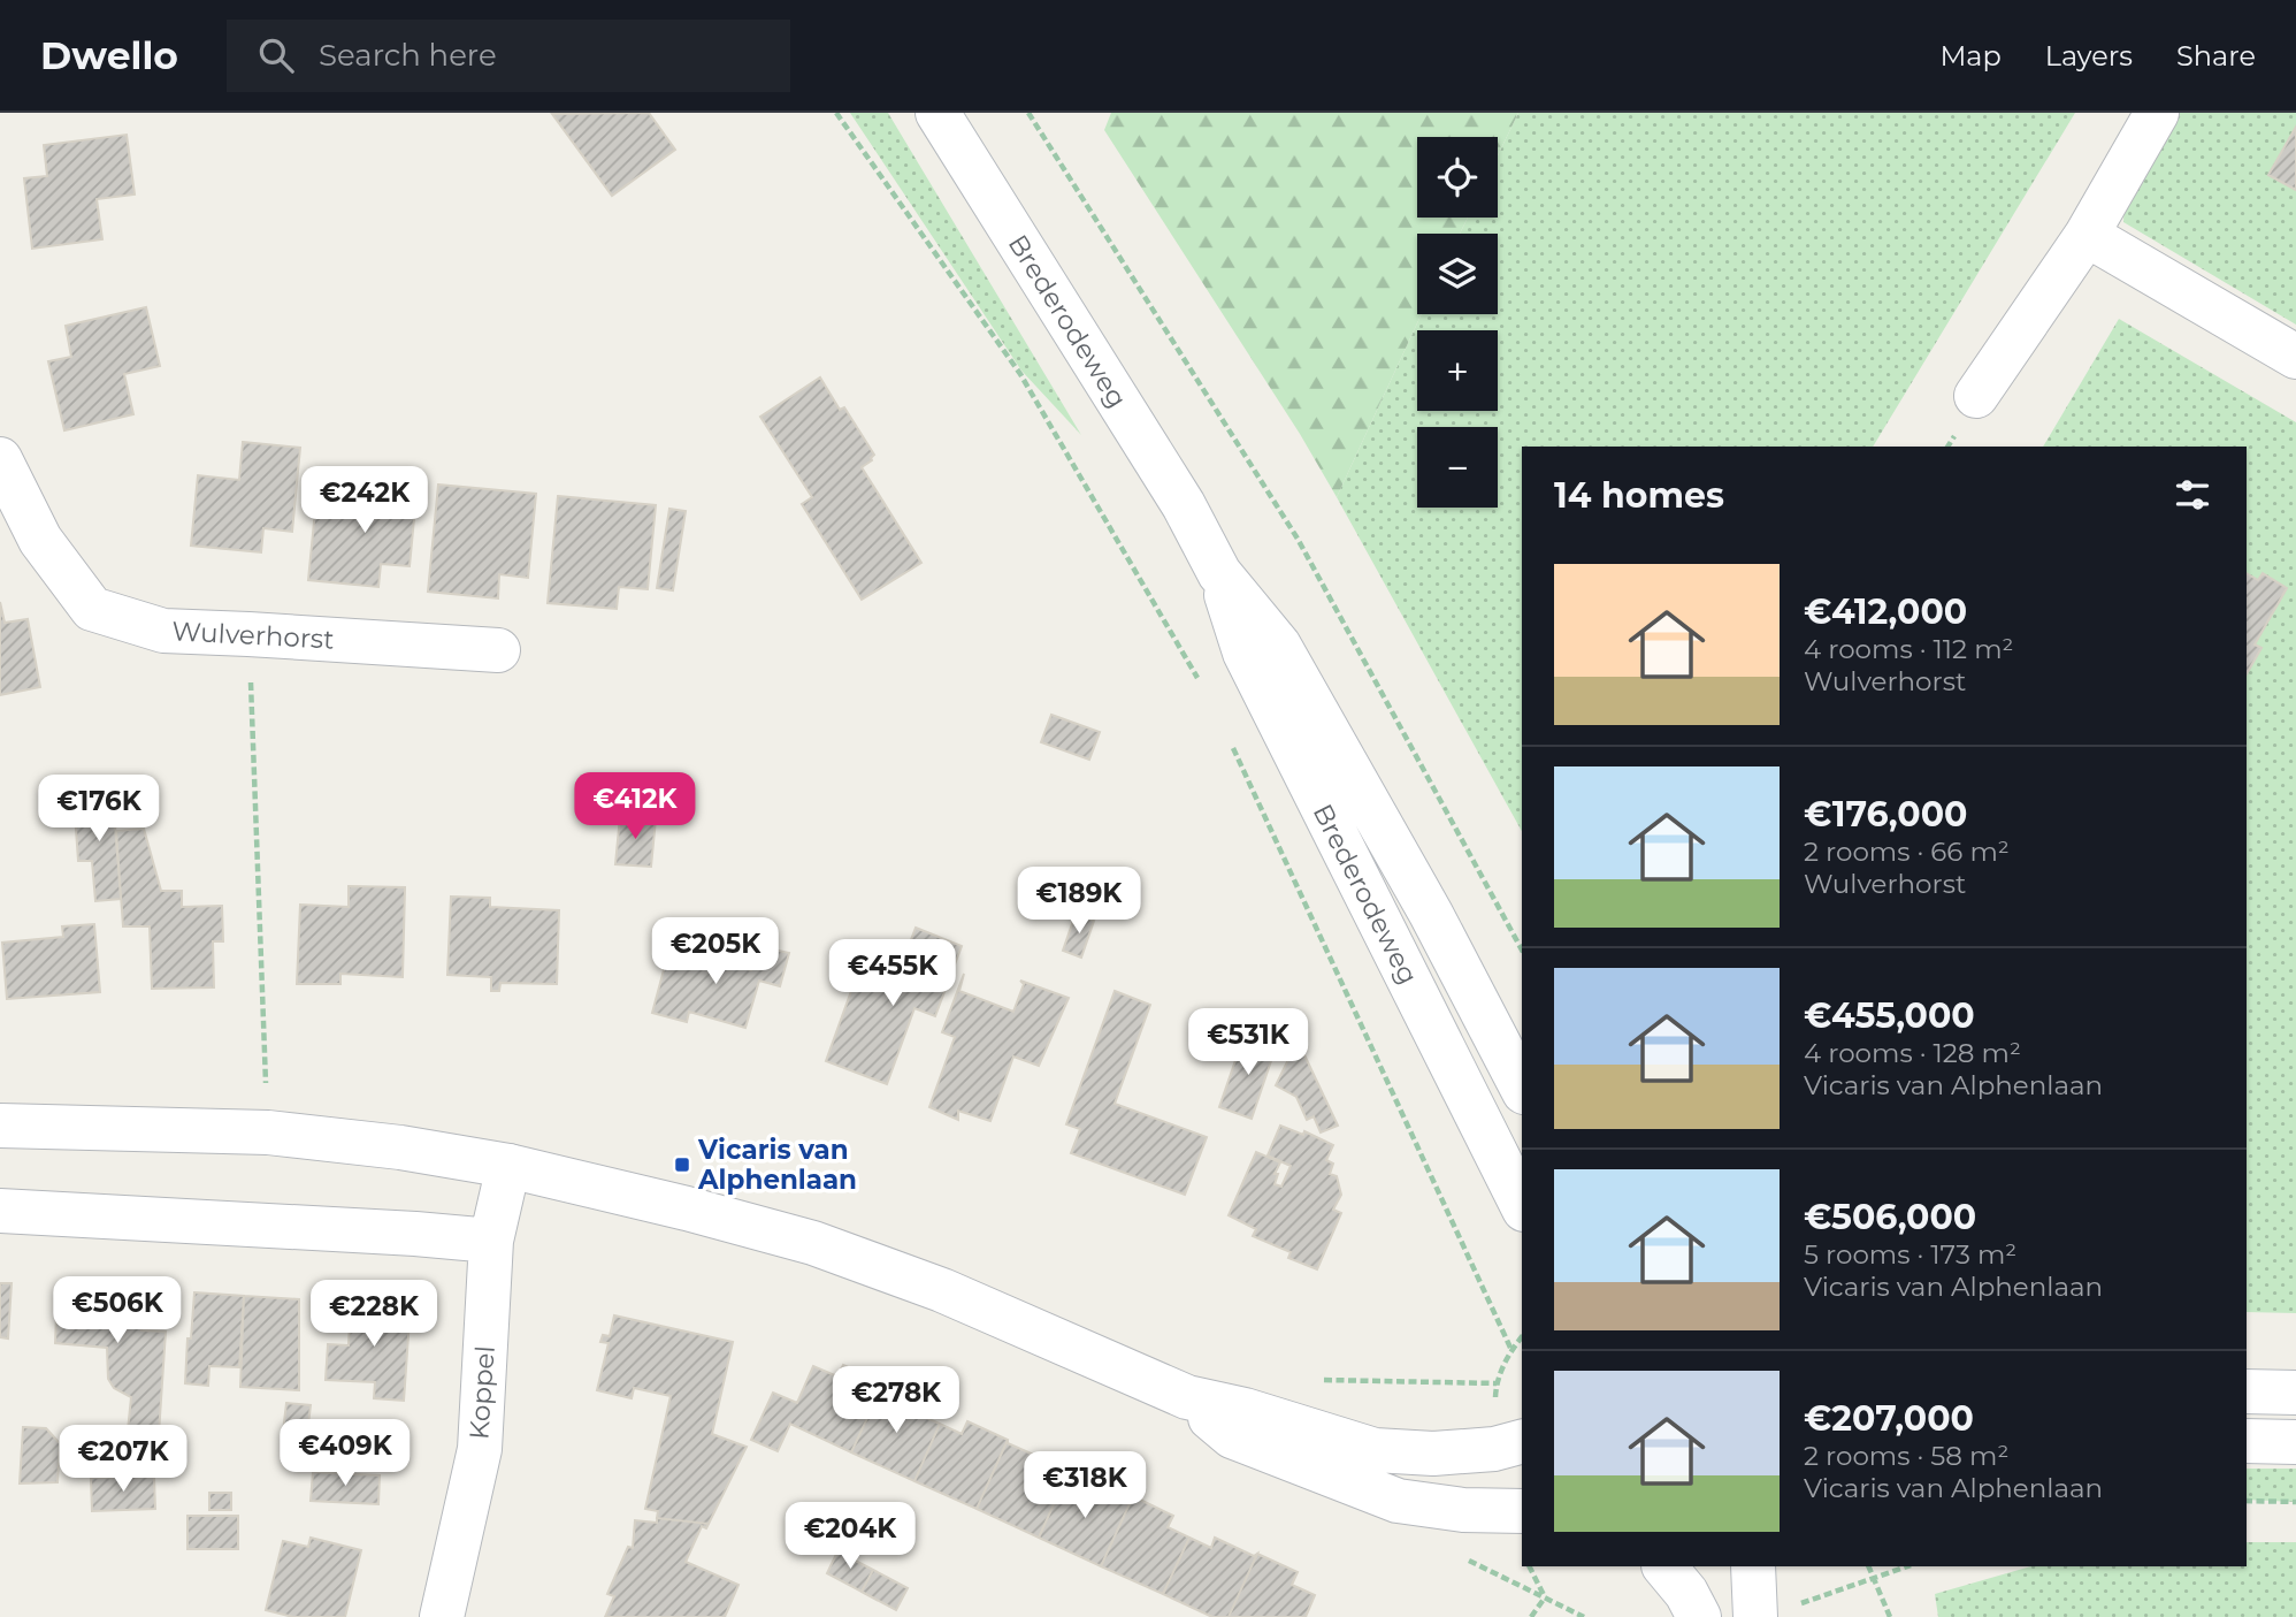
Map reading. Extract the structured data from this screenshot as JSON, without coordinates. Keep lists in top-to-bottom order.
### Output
{
  "streets": {
    "street": ["Brederodeweg", "Wulverhorst", "Koppel"]
  },
  "places": {
    "transit": ["Vicaris van Alphenlaan"]
  },
  "page": {
    "header": "Dwello",
    "search": "Search here",
    "nav": ["Map", "Layers", "Share"],
    "map_buttons": ["+", "−"],
    "heading": "14 homes",
    "price": [
      "€242K",
      "€412K",
      "€176K",
      "€189K",
      "€205K",
      "€455K",
      "€531K",
      "€506K",
      "€228K",
      "€278K",
      "€409K",
      "€207K",
      "€318K",
      "€204K"
    ],
    "list": [
      {
        "name": "€412,000",
        "note": "4 rooms · 112 m² · Wulverhorst"
      },
      {
        "name": "€176,000",
        "note": "2 rooms · 66 m² · Wulverhorst"
      },
      {
        "name": "€455,000",
        "note": "4 rooms · 128 m² · Vicaris van Alphenlaan"
      },
      {
        "name": "€506,000",
        "note": "5 rooms · 173 m² · Vicaris van Alphenlaan"
      },
      {
        "name": "€207,000",
        "note": "2 rooms · 58 m² · Vicaris van Alphenlaan"
      }
    ]
  }
}
